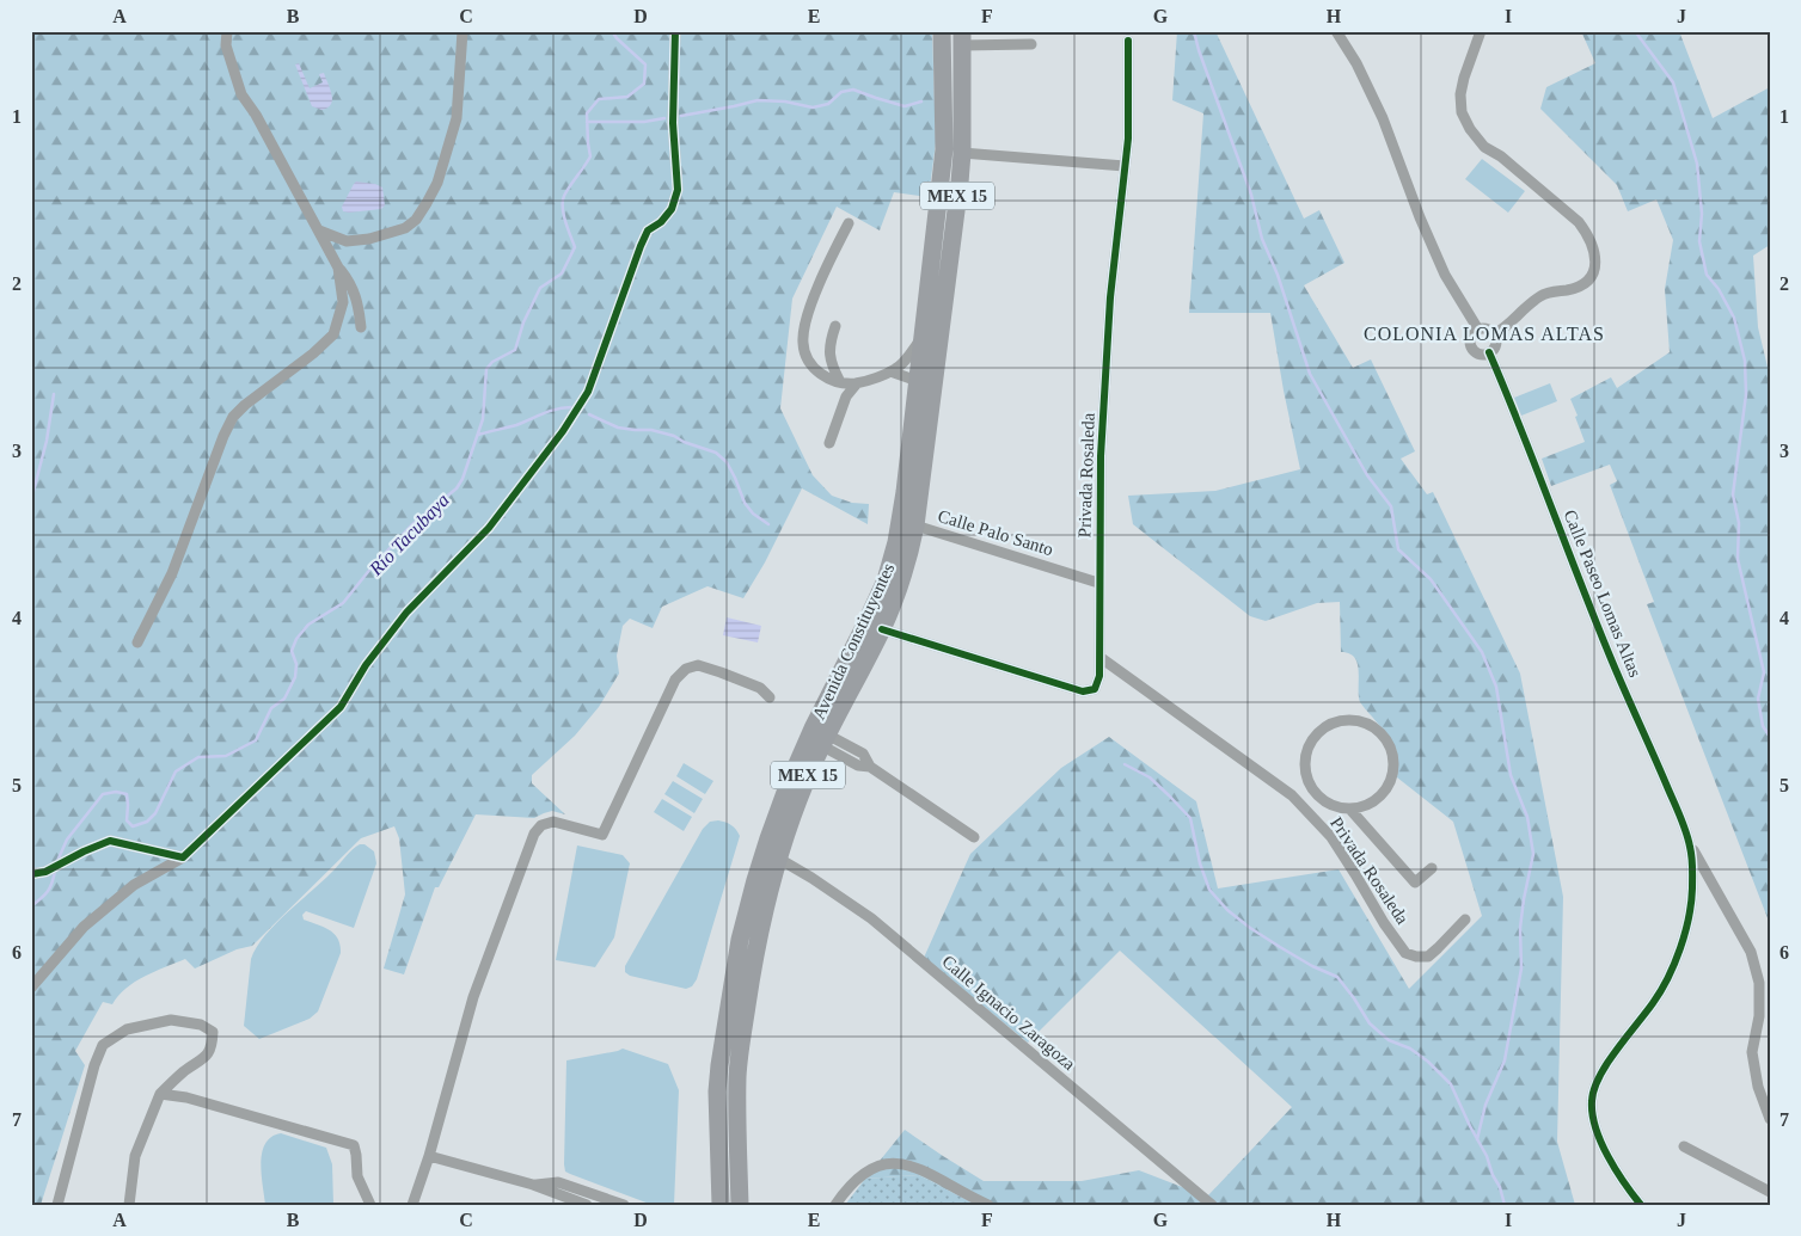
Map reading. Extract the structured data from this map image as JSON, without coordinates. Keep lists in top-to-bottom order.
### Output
{
  "streets": {
    "highway": ["MEX 15", "Avenida Constituyentes"],
    "street": [
      "Privada Rosaleda",
      "Calle Palo Santo",
      "Calle Paseo Lomas Altas",
      "Calle Ignacio Zaragoza"
    ]
  },
  "crossings": [
    ["Privada Rosaleda", "Calle Palo Santo"],
    ["Privada Rosaleda", "Avenida Constituyentes"],
    ["Calle Palo Santo", "Avenida Constituyentes"],
    ["Avenida Constituyentes", "Calle Ignacio Zaragoza"]
  ],
  "districts": ["COLONIA LOMAS ALTAS"],
  "water": ["Río Tacubaya"],
  "grid": {
    "columns": [
      "A",
      "B",
      "C",
      "D",
      "E",
      "F",
      "G",
      "H",
      "I",
      "J"
    ],
    "rows": [
      "1",
      "2",
      "3",
      "4",
      "5",
      "6",
      "7"
    ]
  }
}
